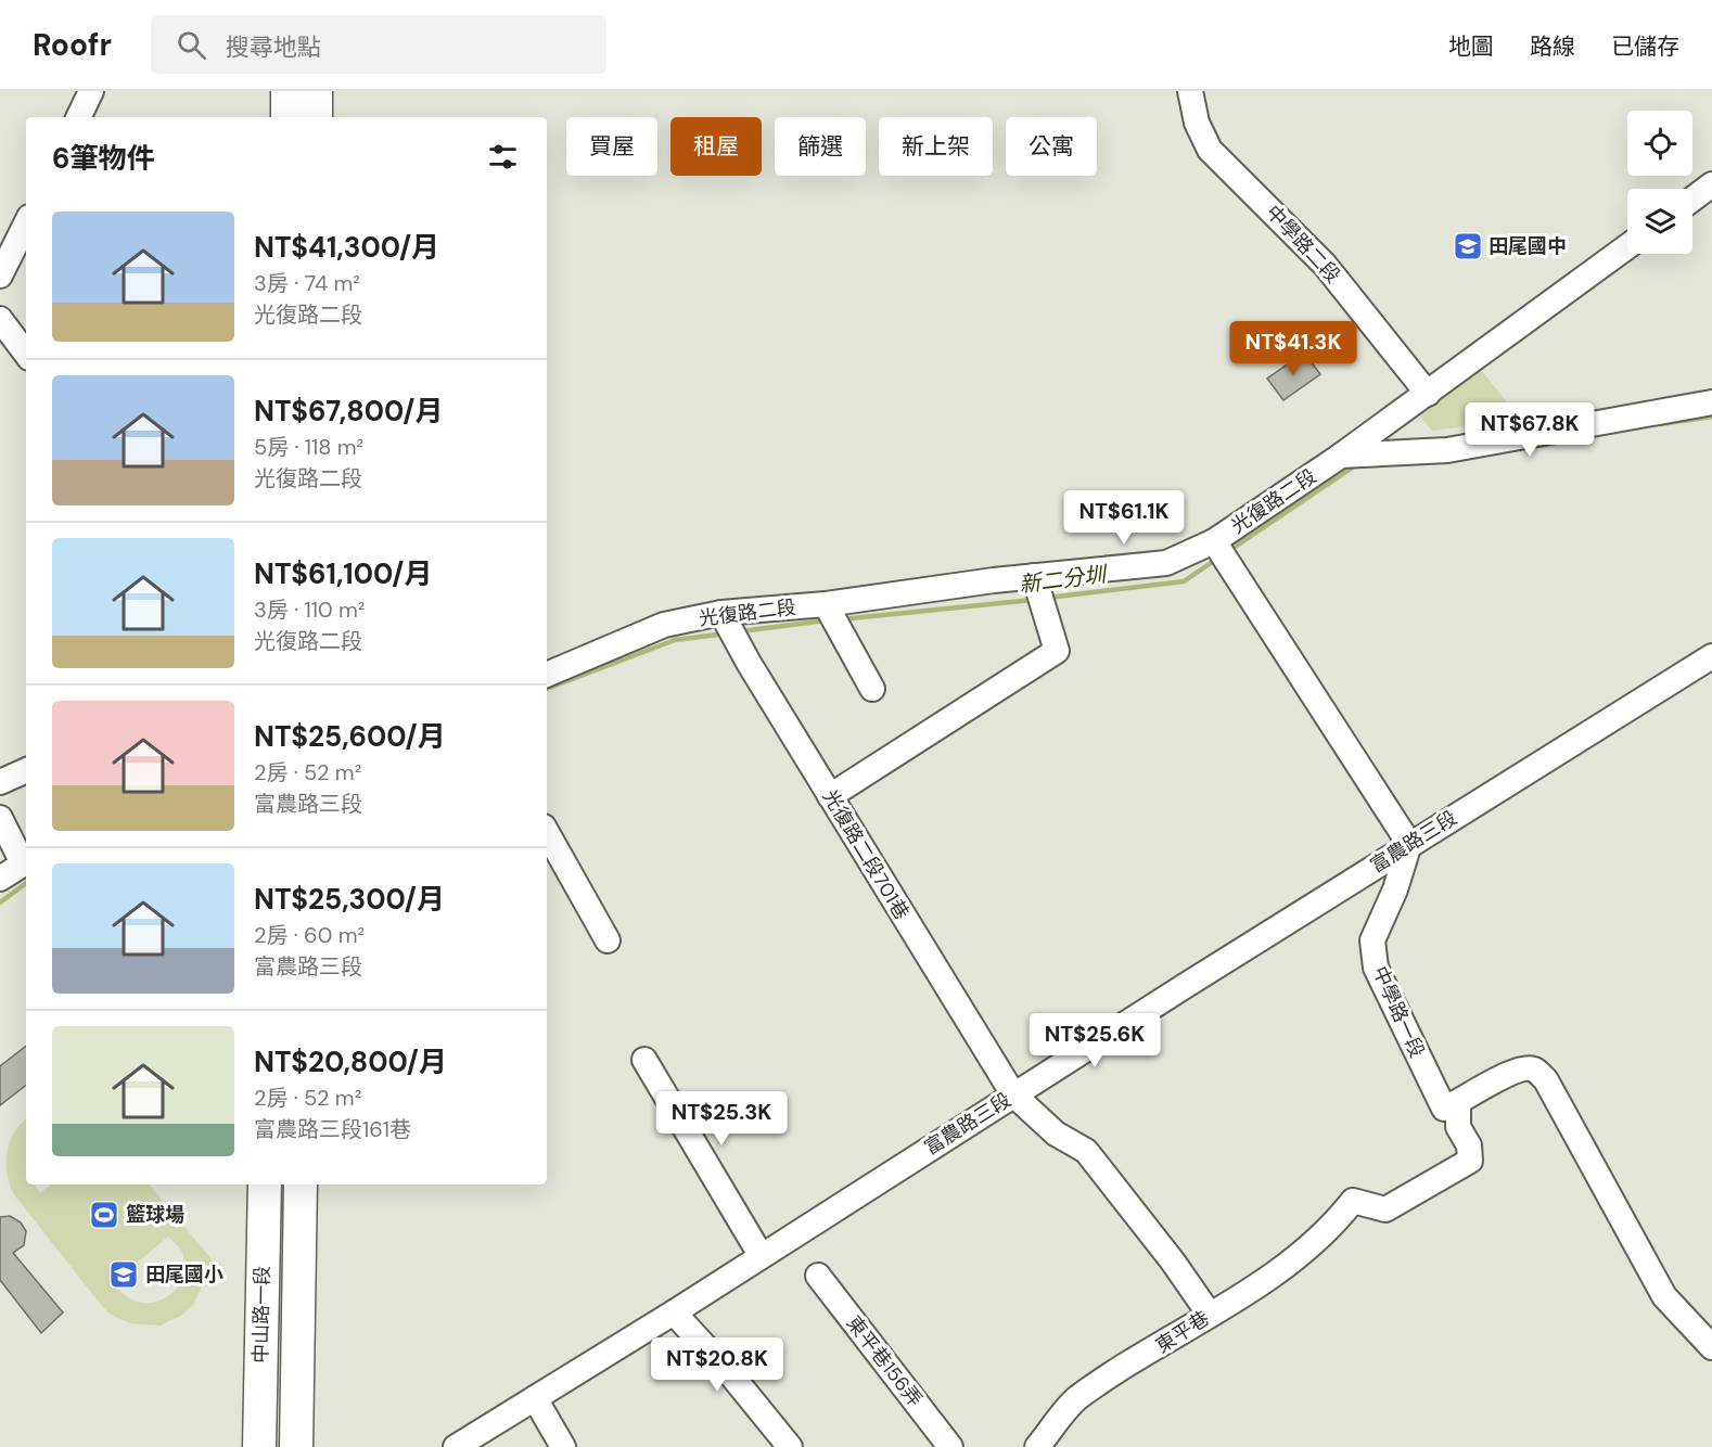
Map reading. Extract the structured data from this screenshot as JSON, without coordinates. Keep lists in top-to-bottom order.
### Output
{
  "streets": {
    "main road": ["中山路一段"],
    "street": [
      "中學路二段",
      "光復路二段",
      "富農路三段",
      "光復路二段701巷",
      "中學路一段",
      "東平巷",
      "東平巷156弄"
    ]
  },
  "crossings": [
    ["中學路二段", "光復路二段"],
    ["光復路二段", "光復路二段701巷"],
    ["富農路三段", "光復路二段701巷"],
    ["富農路三段", "中學路一段"],
    ["光復路二段701巷", "東平巷"],
    ["中學路一段", "東平巷"]
  ],
  "water": ["新二分圳"],
  "places": {
    "school or university": ["田尾國中", "田尾國小"],
    "sports": ["籃球場"]
  },
  "page": {
    "header": "Roofr",
    "search": "搜尋地點",
    "nav": ["地圖", "路線", "已儲存"],
    "chip": [
      "買屋",
      "租屋",
      "篩選",
      "新上架",
      "公寓"
    ],
    "heading": "6筆物件",
    "list": [
      {
        "name": "NT$41,300/月",
        "note": "3房 · 74 m² · 光復路二段"
      },
      {
        "name": "NT$67,800/月",
        "note": "5房 · 118 m² · 光復路二段"
      },
      {
        "name": "NT$61,100/月",
        "note": "3房 · 110 m² · 光復路二段"
      },
      {
        "name": "NT$25,600/月",
        "note": "2房 · 52 m² · 富農路三段"
      },
      {
        "name": "NT$25,300/月",
        "note": "2房 · 60 m² · 富農路三段"
      },
      {
        "name": "NT$20,800/月",
        "note": "2房 · 52 m² · 富農路三段161巷"
      }
    ],
    "price": [
      "NT$41.3K",
      "NT$67.8K",
      "NT$61.1K",
      "NT$25.6K",
      "NT$25.3K",
      "NT$20.8K"
    ]
  }
}
